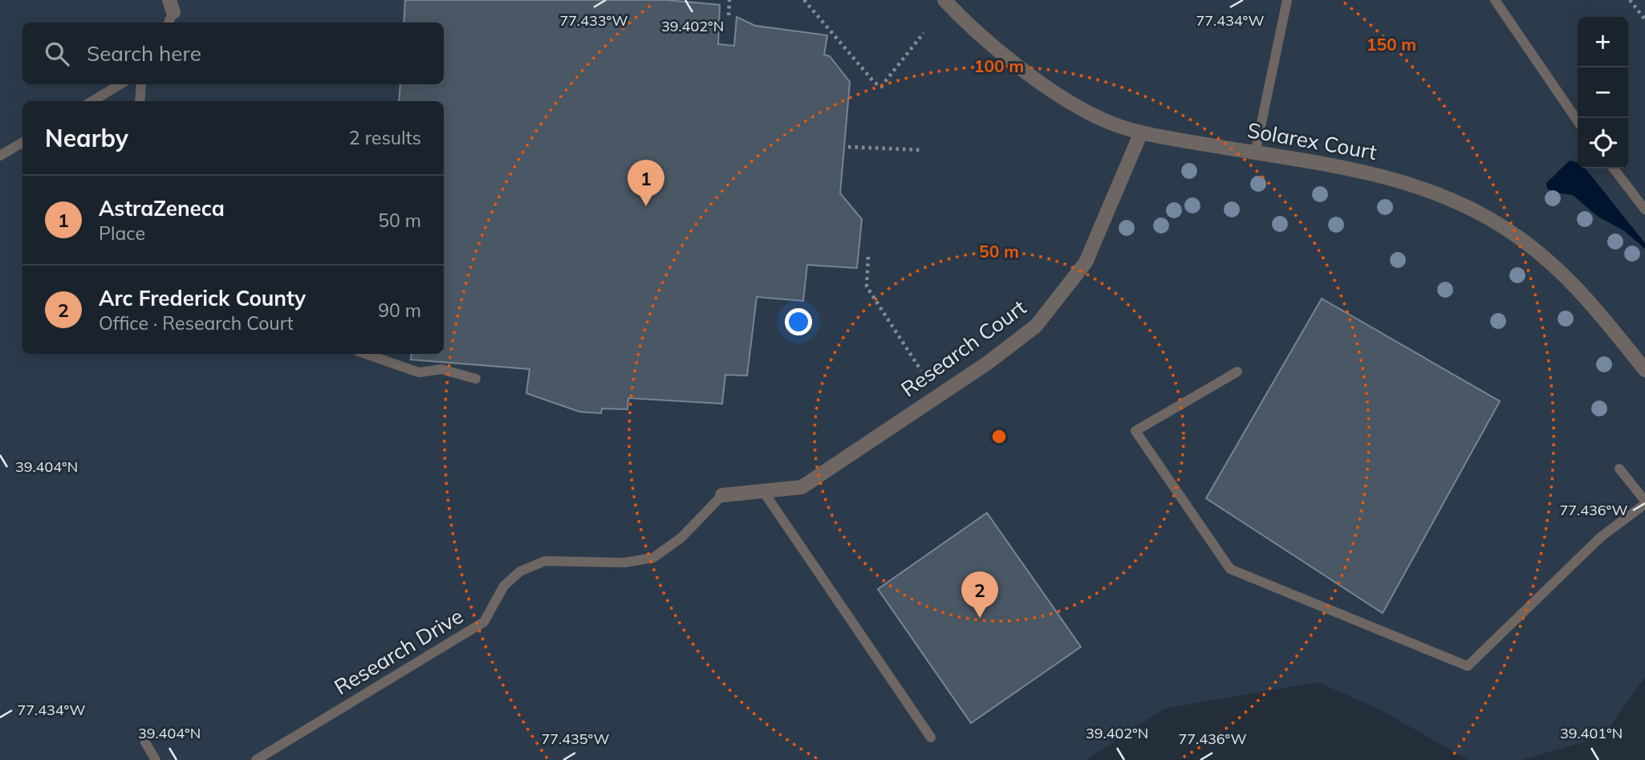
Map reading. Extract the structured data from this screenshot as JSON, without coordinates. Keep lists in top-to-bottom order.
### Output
{
  "streets": {
    "street": ["Solarex Court", "Research Court"],
    "lane": ["Research Drive"]
  },
  "crossings": [
    ["Solarex Court", "Research Court"],
    ["Research Court", "Research Drive"]
  ],
  "page": {
    "map_buttons": ["+", "−"],
    "search": "Search here",
    "heading": ["Nearby", "2 results"],
    "pins": ["1", "2"],
    "list": [
      {
        "mark": "1",
        "name": "AstraZeneca",
        "note": "Place",
        "value": "50 m"
      },
      {
        "mark": "2",
        "name": "Arc Frederick County",
        "note": "Office · Research Court",
        "value": "90 m"
      }
    ]
  },
  "coordinates": [
    "77.433°W",
    "77.434°W",
    "39.402°N",
    "39.404°N",
    "77.436°W",
    "39.401°N",
    "77.435°W"
  ],
  "rings": ["150 m", "100 m", "50 m"]
}
